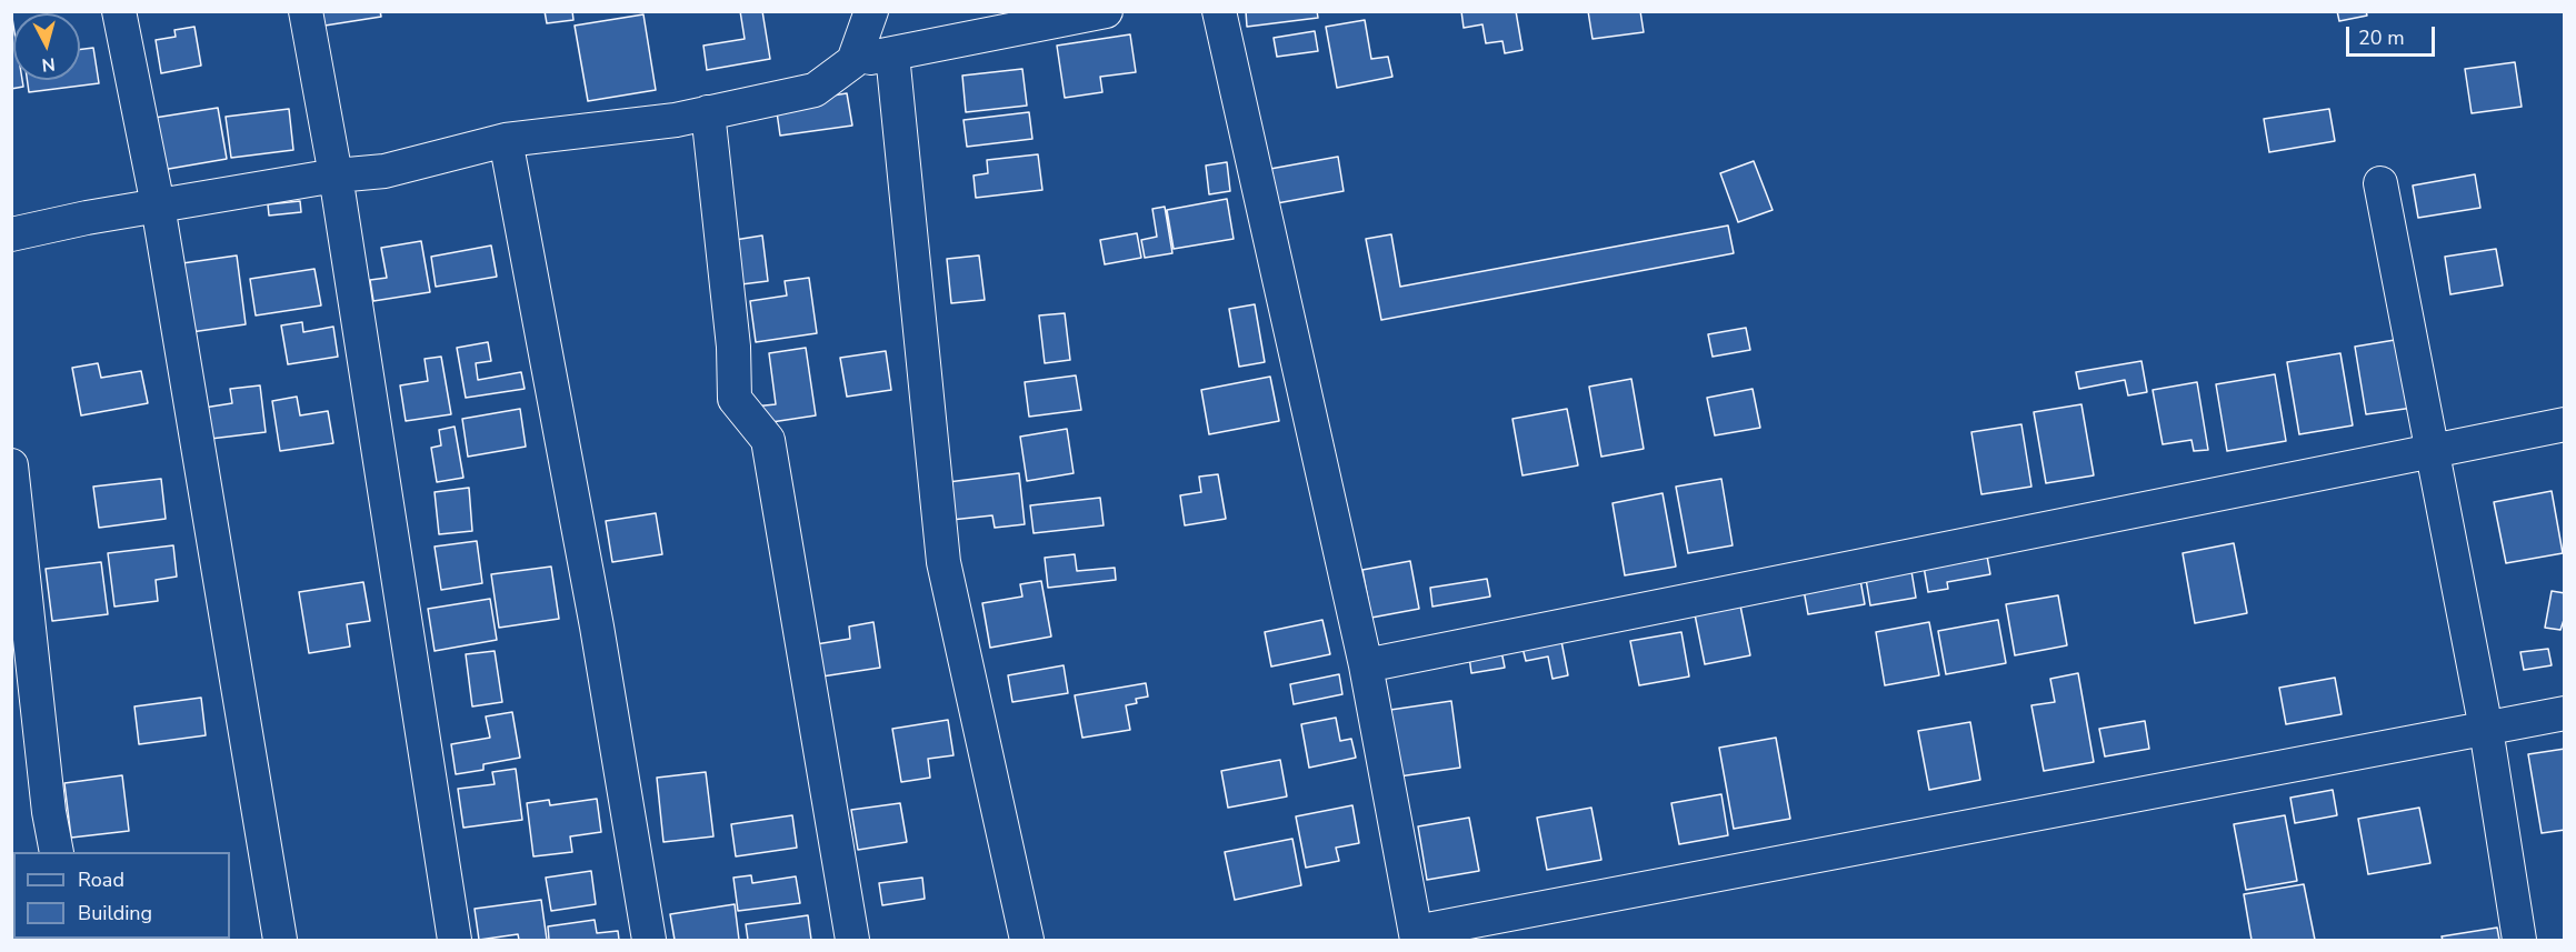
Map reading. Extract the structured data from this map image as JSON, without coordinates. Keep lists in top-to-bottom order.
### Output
{
  "legend": ["Road", "Building"],
  "scale_bar": "20 m",
  "north": "bottom"
}
